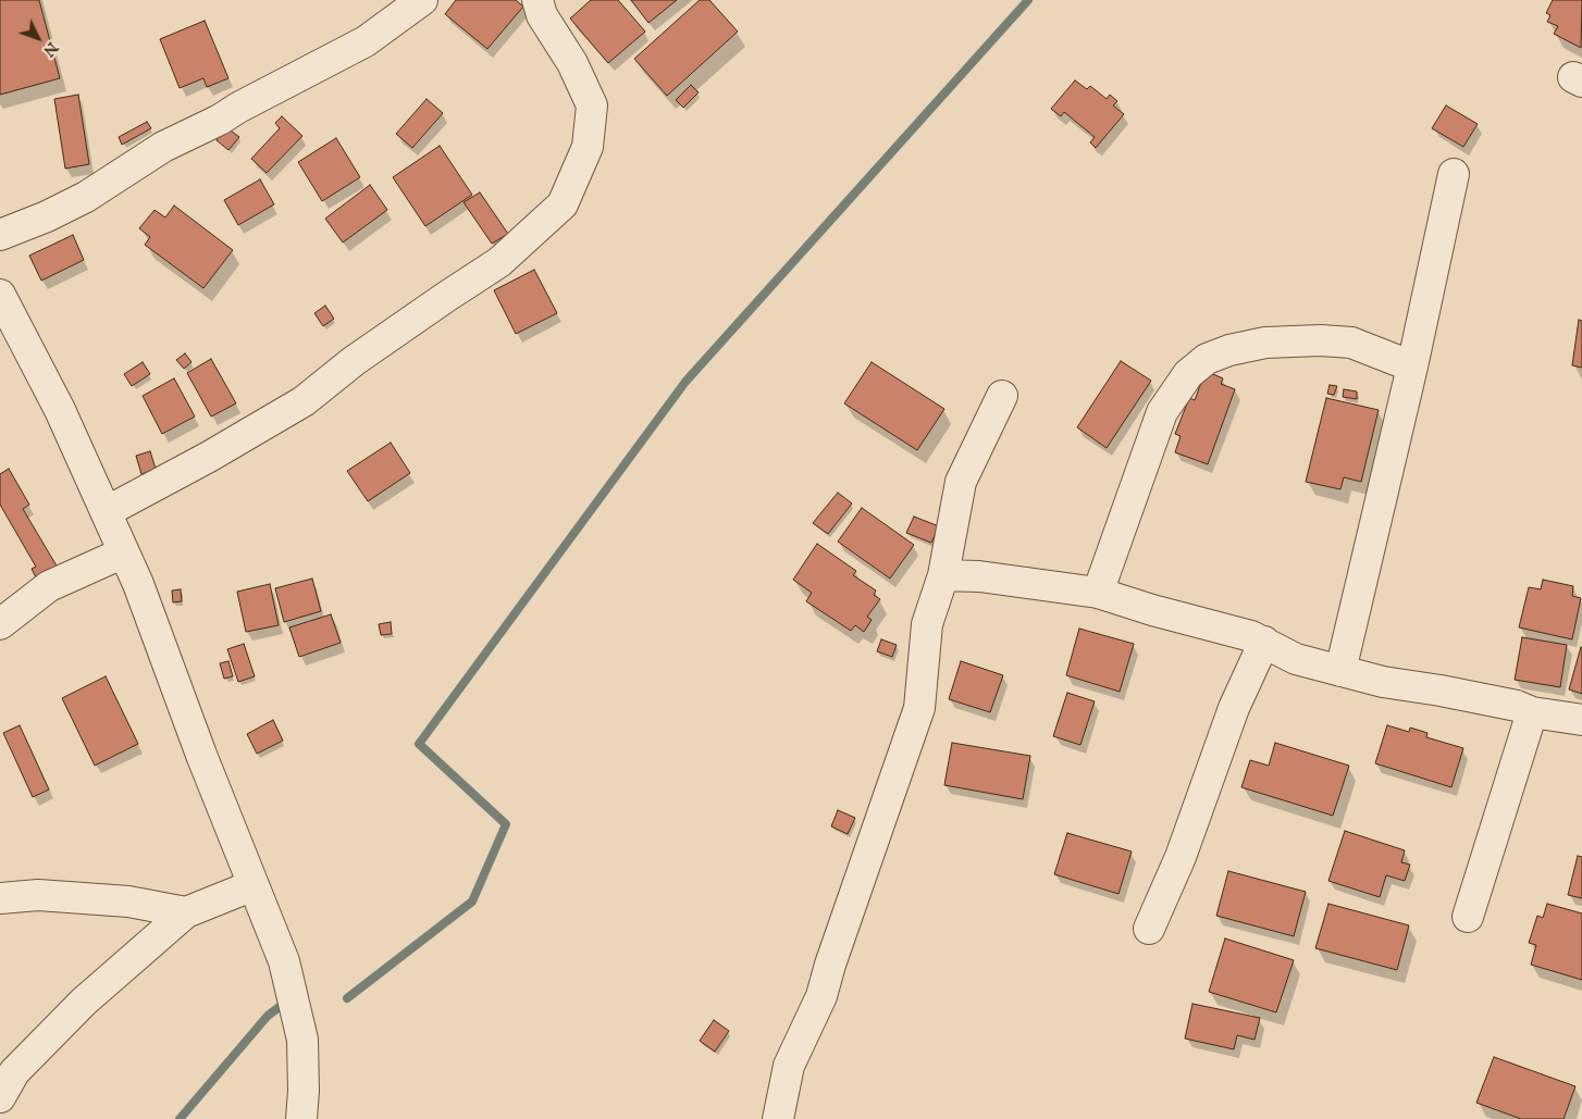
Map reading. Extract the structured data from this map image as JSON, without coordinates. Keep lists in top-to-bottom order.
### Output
{
  "north": "bottom right"
}
